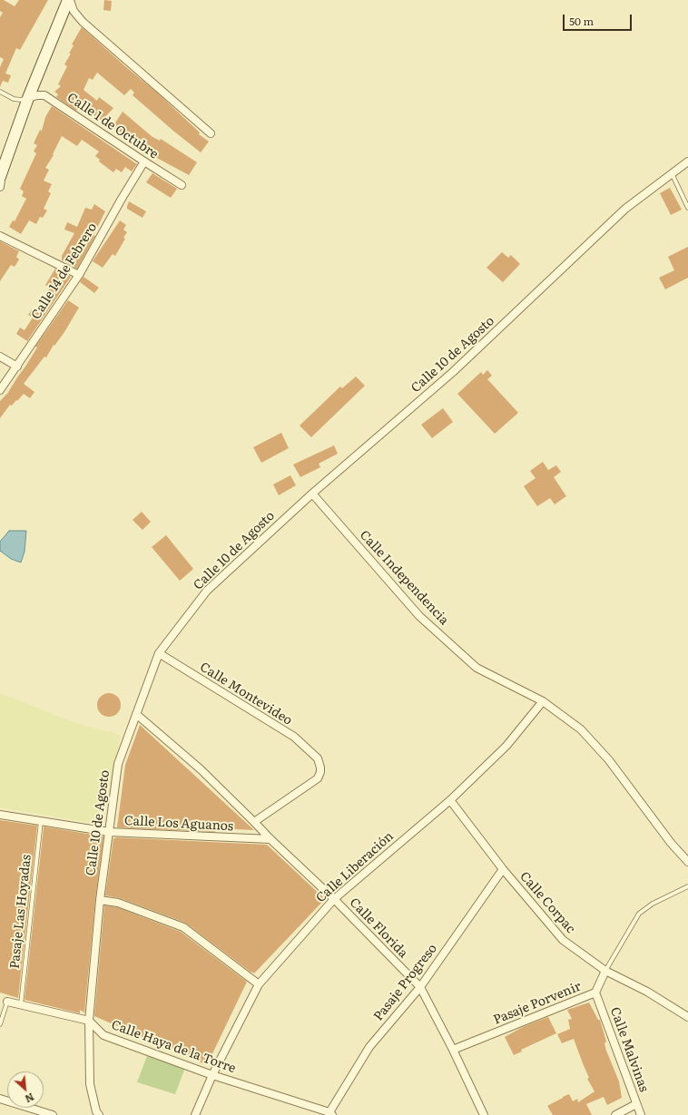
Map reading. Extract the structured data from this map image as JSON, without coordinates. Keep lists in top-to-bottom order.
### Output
{
  "streets": {
    "street": [
      "Calle 1 de Octubre",
      "Calle 14 de Febrero",
      "Calle 10 de Agosto",
      "Calle Independencia",
      "Calle Montevideo",
      "Calle Los Aguanos",
      "Calle Liberación",
      "Calle Corpac",
      "Calle Florida",
      "Pasaje Progreso",
      "Pasaje Porvenir",
      "Calle Haya de la Torre",
      "Calle Malvinas"
    ],
    "lane": ["Pasaje Las Hoyadas"]
  },
  "crossings": [
    ["Calle 1 de Octubre", "Calle 14 de Febrero"],
    ["Calle 10 de Agosto", "Calle Independencia"],
    ["Calle 10 de Agosto", "Calle Montevideo"],
    ["Calle 10 de Agosto", "Calle Los Aguanos"],
    ["Calle 10 de Agosto", "Calle Florida"],
    ["Calle 10 de Agosto", "Calle Haya de la Torre"],
    ["Calle Independencia", "Calle Liberación"],
    ["Calle Montevideo", "Calle Florida"],
    ["Calle Los Aguanos", "Pasaje Las Hoyadas"],
    ["Calle Los Aguanos", "Calle Florida"],
    ["Calle Liberación", "Calle Corpac"],
    ["Calle Liberación", "Calle Florida"],
    ["Calle Liberación", "Calle Haya de la Torre"],
    ["Calle Corpac", "Pasaje Progreso"],
    ["Calle Corpac", "Pasaje Porvenir"],
    ["Calle Florida", "Pasaje Progreso"],
    ["Calle Florida", "Pasaje Porvenir"],
    ["Pasaje Progreso", "Calle Haya de la Torre"],
    ["Pasaje Porvenir", "Calle Malvinas"]
  ],
  "scale_bar": "50 m",
  "north": "bottom right"
}
